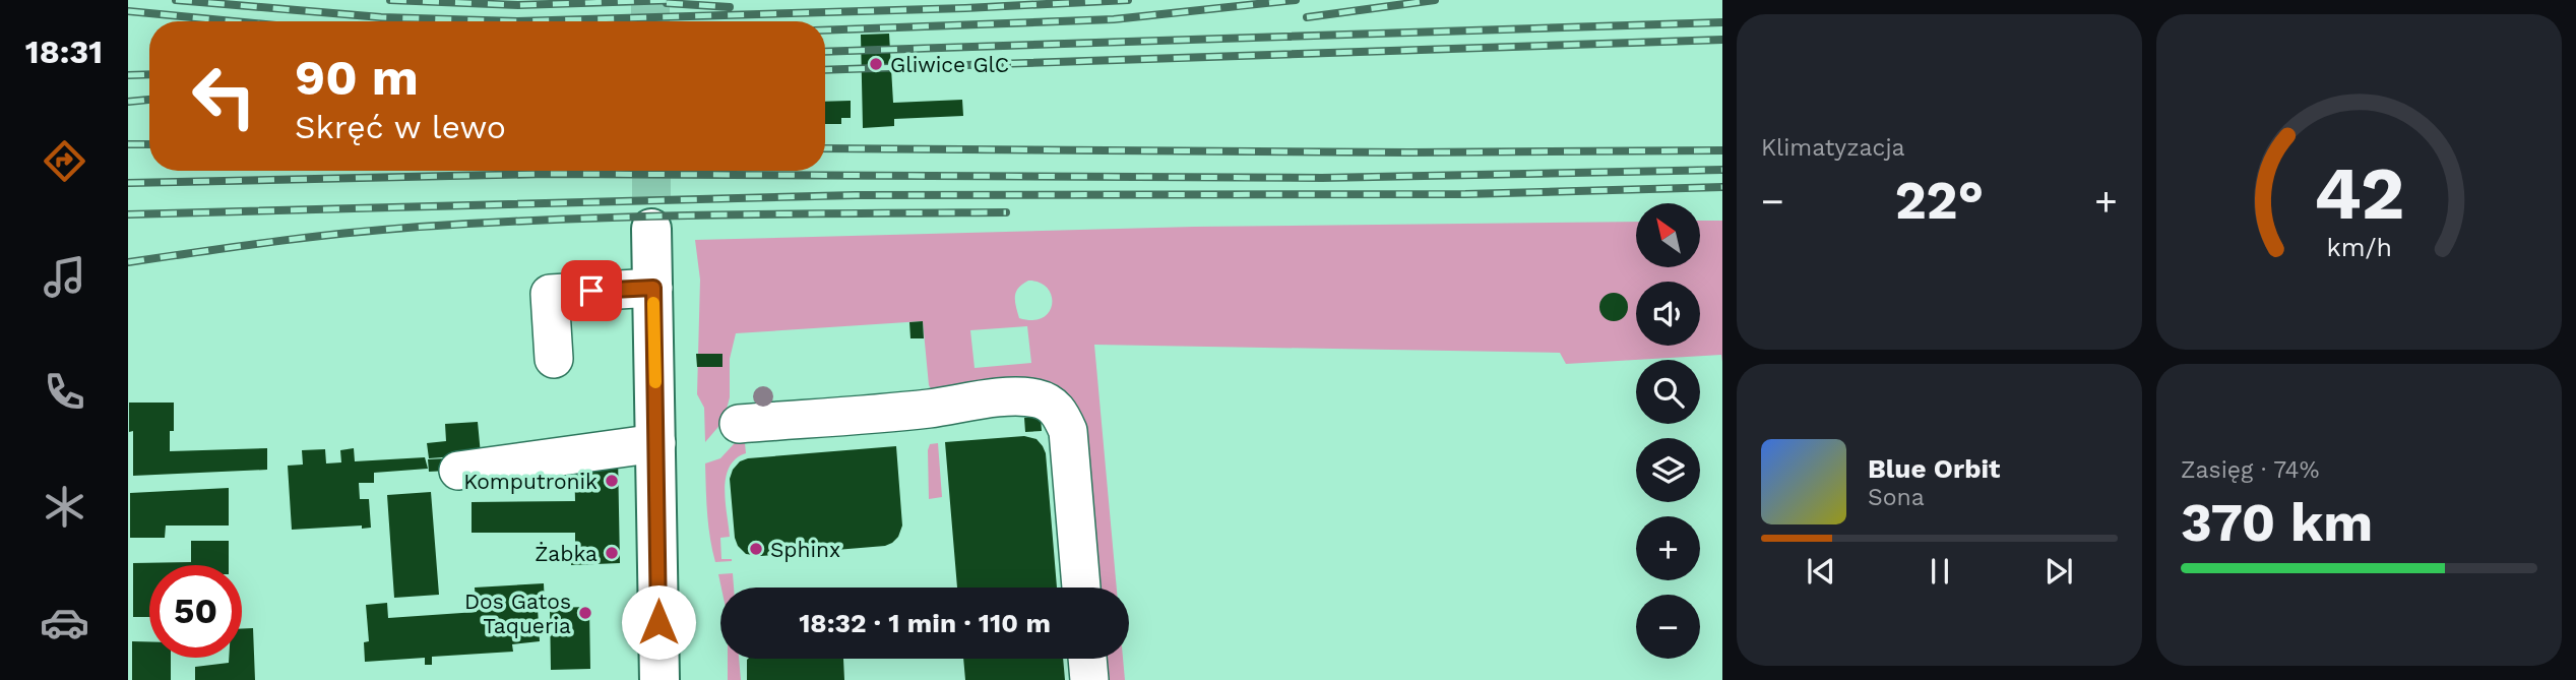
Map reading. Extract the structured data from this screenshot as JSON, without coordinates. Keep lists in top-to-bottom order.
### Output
{
  "places": [
    "Gliwice GlC",
    "Komputronik",
    "Sphinx",
    "Żabka",
    "Dos Gatos Taqueria"
  ],
  "north": "top left",
  "page": {
    "tabs": "18:31",
    "tile": [
      "Klimatyzacja",
      ["Zasięg · 74%", "370 km"]
    ],
    "turn": ["90 m", "Skręć w lewo"],
    "heat": ["−", "22°", "+"],
    "map_buttons": ["+", "−"],
    "song": ["Blue Orbit", "Sona"],
    "limit": "50",
    "trip": "18:32 · 1 min · 110 m",
    "gauge": ["42", "km/h"]
  }
}
